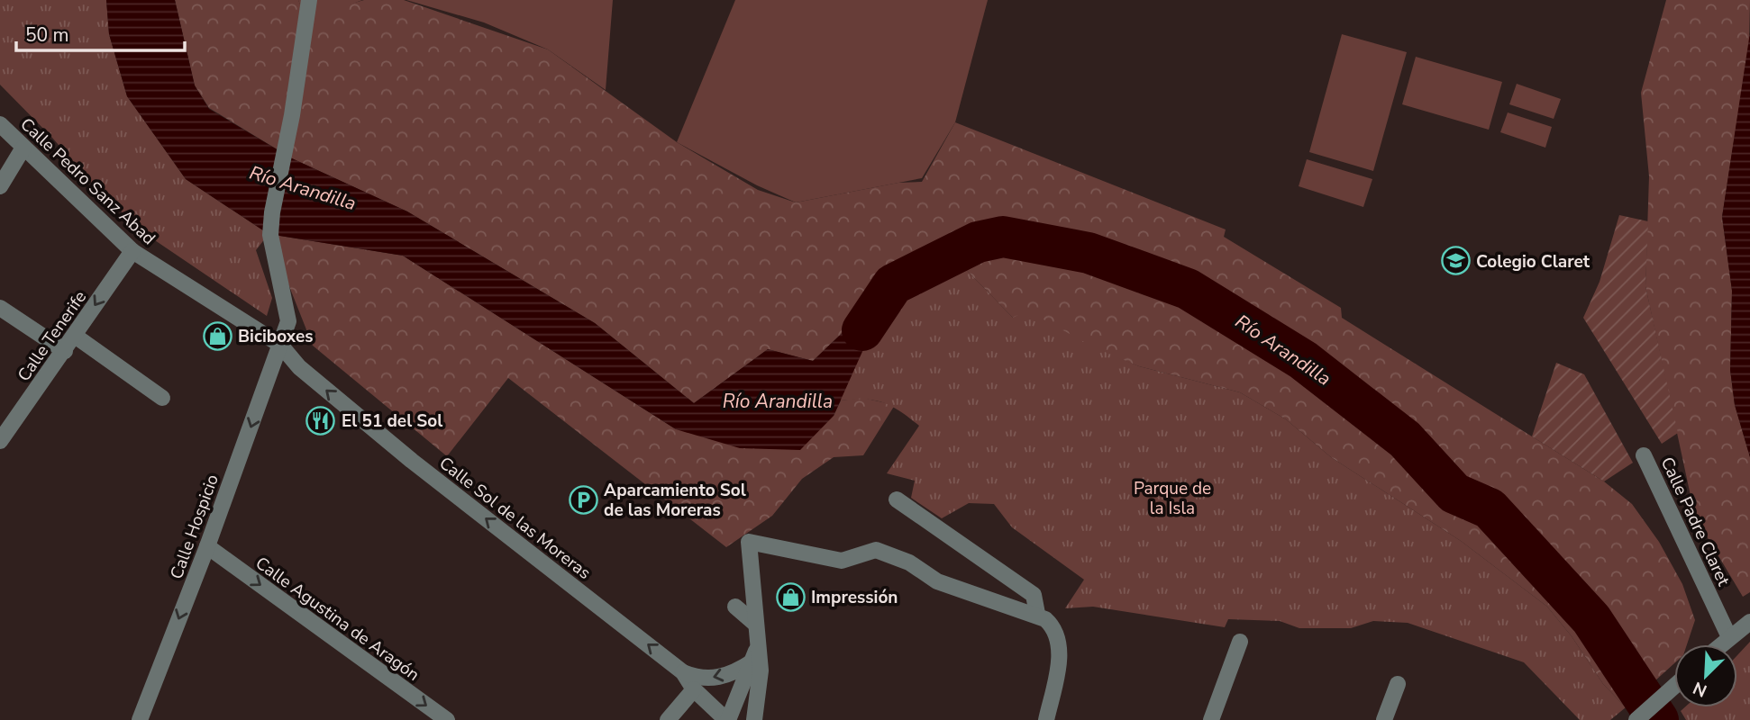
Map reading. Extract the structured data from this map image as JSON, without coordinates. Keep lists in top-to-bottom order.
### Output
{
  "streets": {
    "street": [
      "Calle Pedro Sanz Abad",
      "Calle Tenerife",
      "Calle Sol de las Moreras",
      "Calle Padre Claret",
      "Calle Hospicio",
      "Calle Agustina de Aragón"
    ]
  },
  "crossings": [
    ["Calle Pedro Sanz Abad", "Calle Tenerife"],
    ["Calle Pedro Sanz Abad", "Calle Sol de las Moreras"],
    ["Calle Pedro Sanz Abad", "Calle Hospicio"],
    ["Calle Sol de las Moreras", "Calle Hospicio"],
    ["Calle Hospicio", "Calle Agustina de Aragón"]
  ],
  "one_way": [
    "Calle Tenerife",
    "Calle Sol de las Moreras",
    "Calle Hospicio",
    "Calle Agustina de Aragón"
  ],
  "water": ["Río Arandilla"],
  "parks": ["Parque de la Isla"],
  "places": {
    "school or university": ["Colegio Claret"],
    "shop": ["Biciboxes", "Impressión"],
    "restaurant": ["El 51 del Sol"],
    "parking": ["Aparcamiento Sol de las Moreras"]
  },
  "scale_bar": "50 m",
  "north": "bottom left"
}
